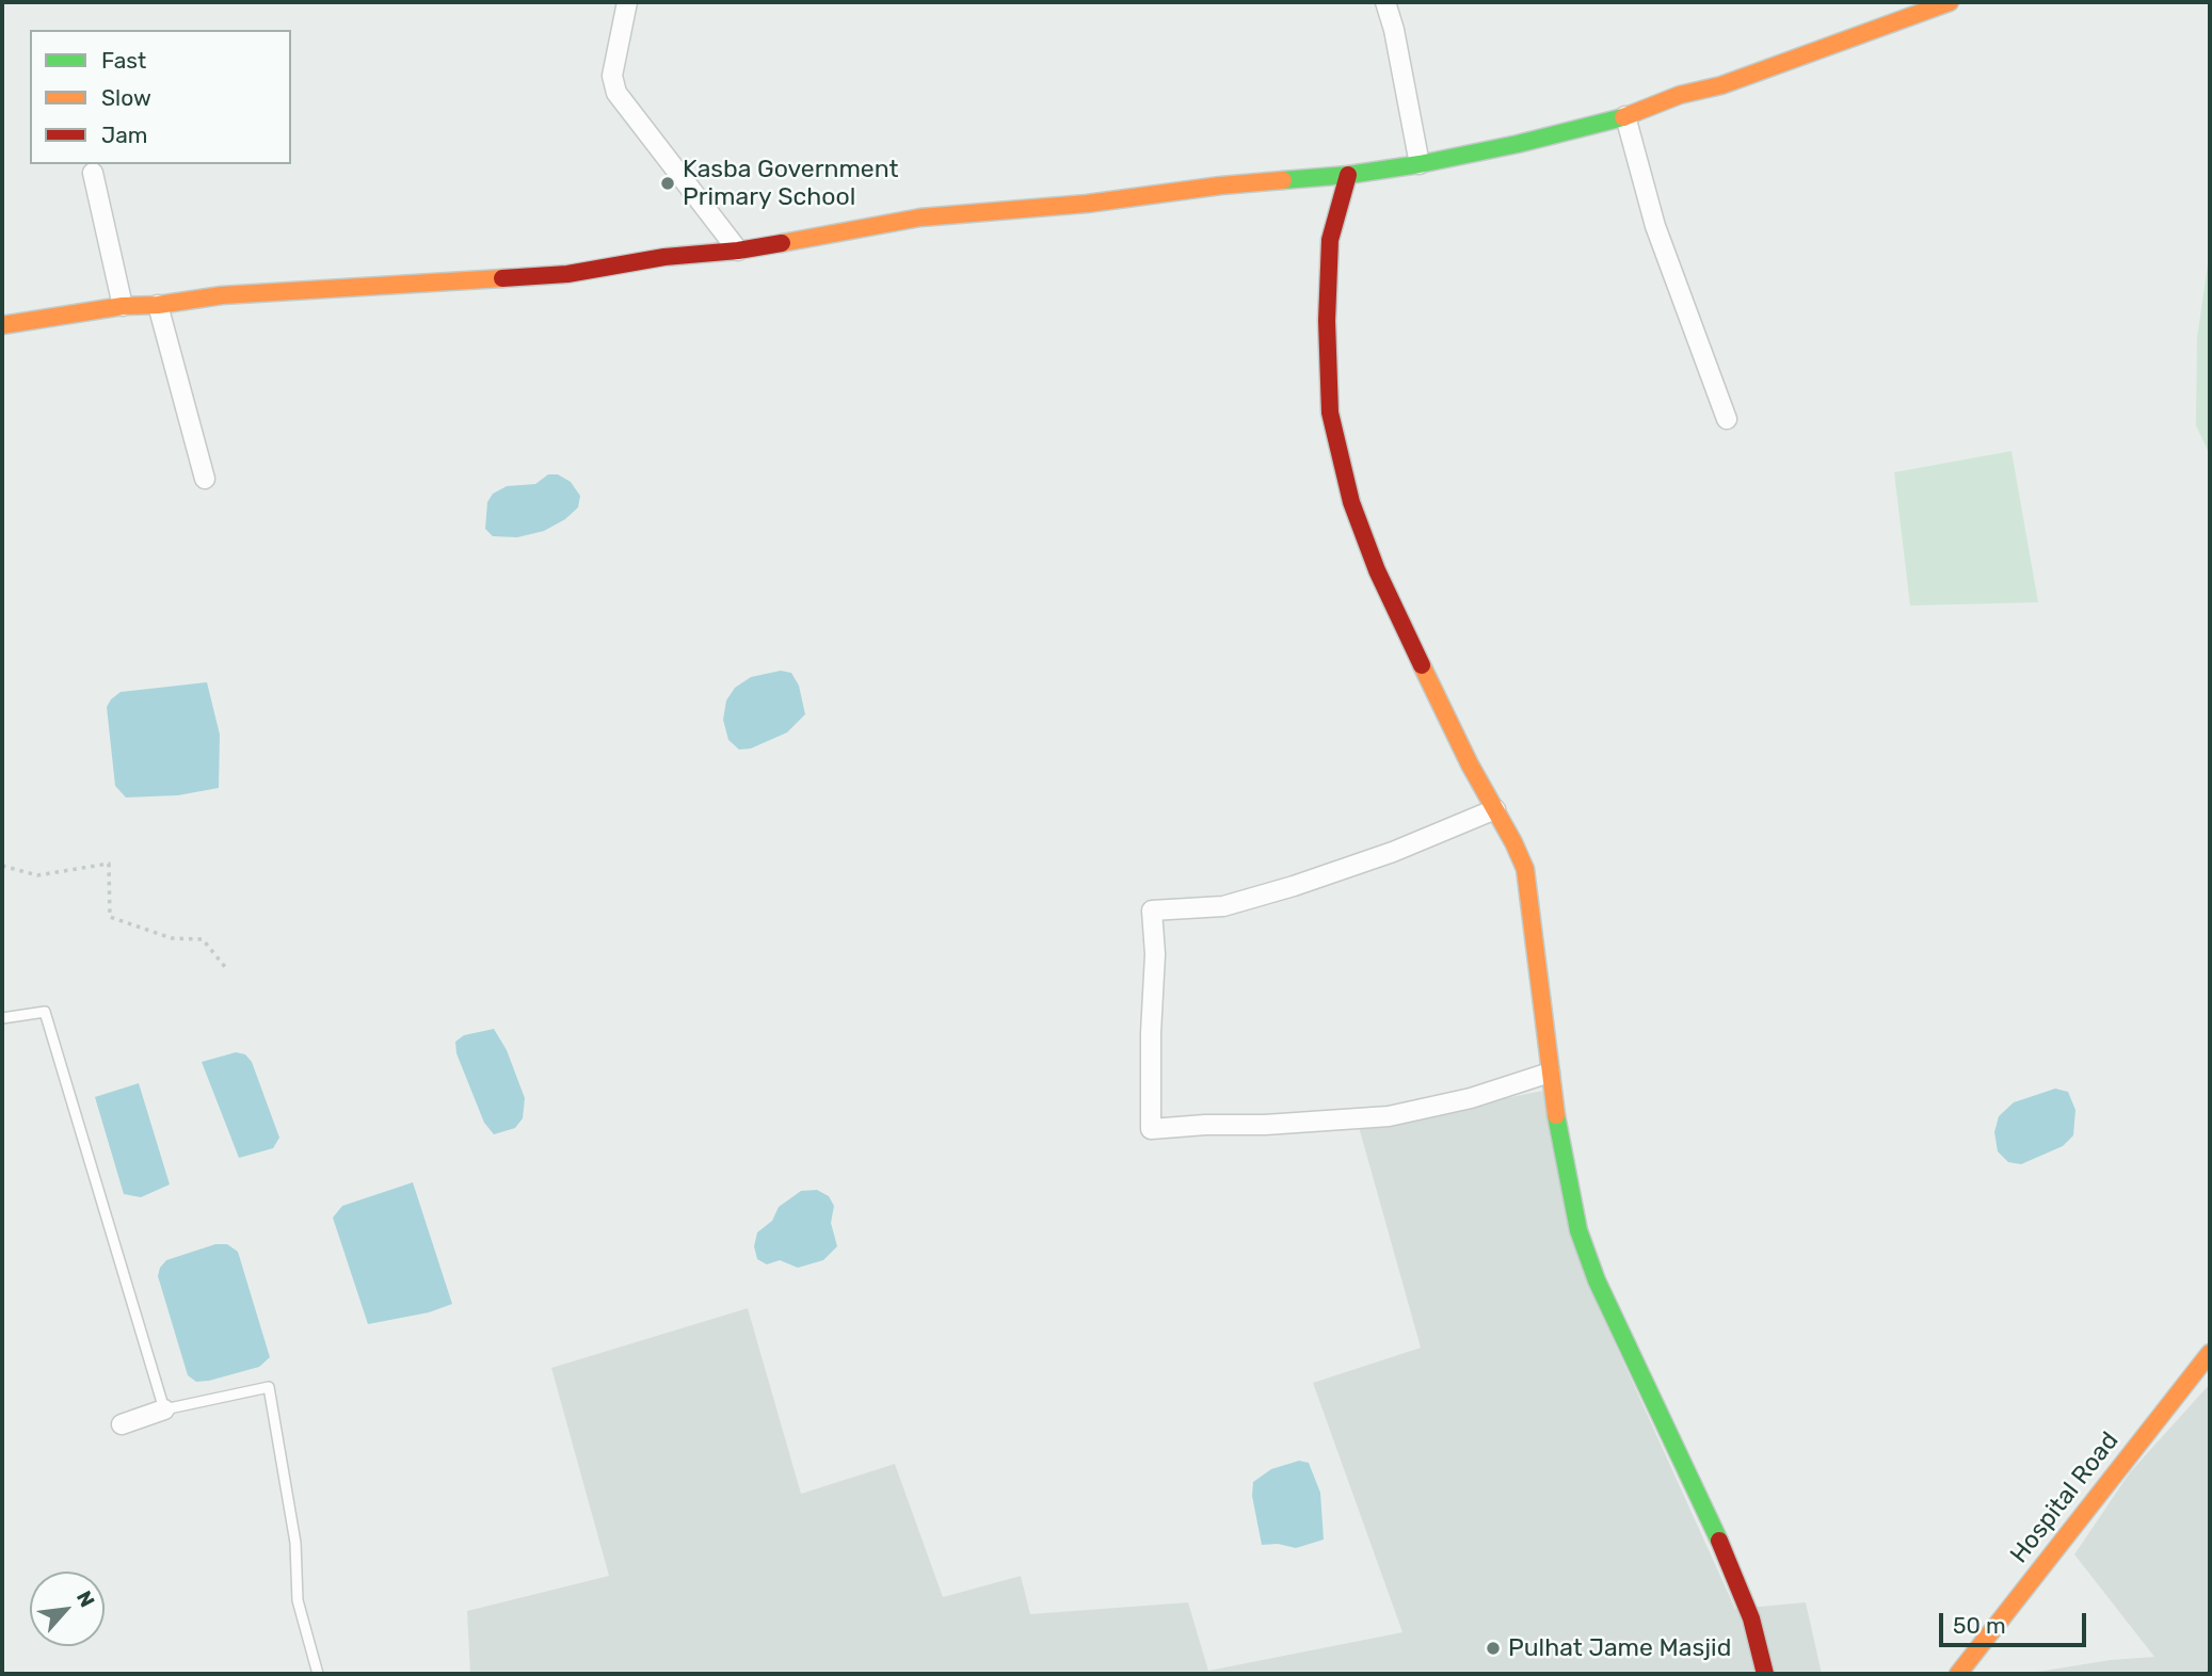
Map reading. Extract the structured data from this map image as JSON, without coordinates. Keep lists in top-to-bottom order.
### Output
{
  "streets": {
    "street": ["Hospital Road"]
  },
  "places": ["Kasba Government Primary School", "Pulhat Jame Masjid"],
  "legend": ["Fast", "Slow", "Jam"],
  "scale_bar": "50 m",
  "north": "top right"
}
